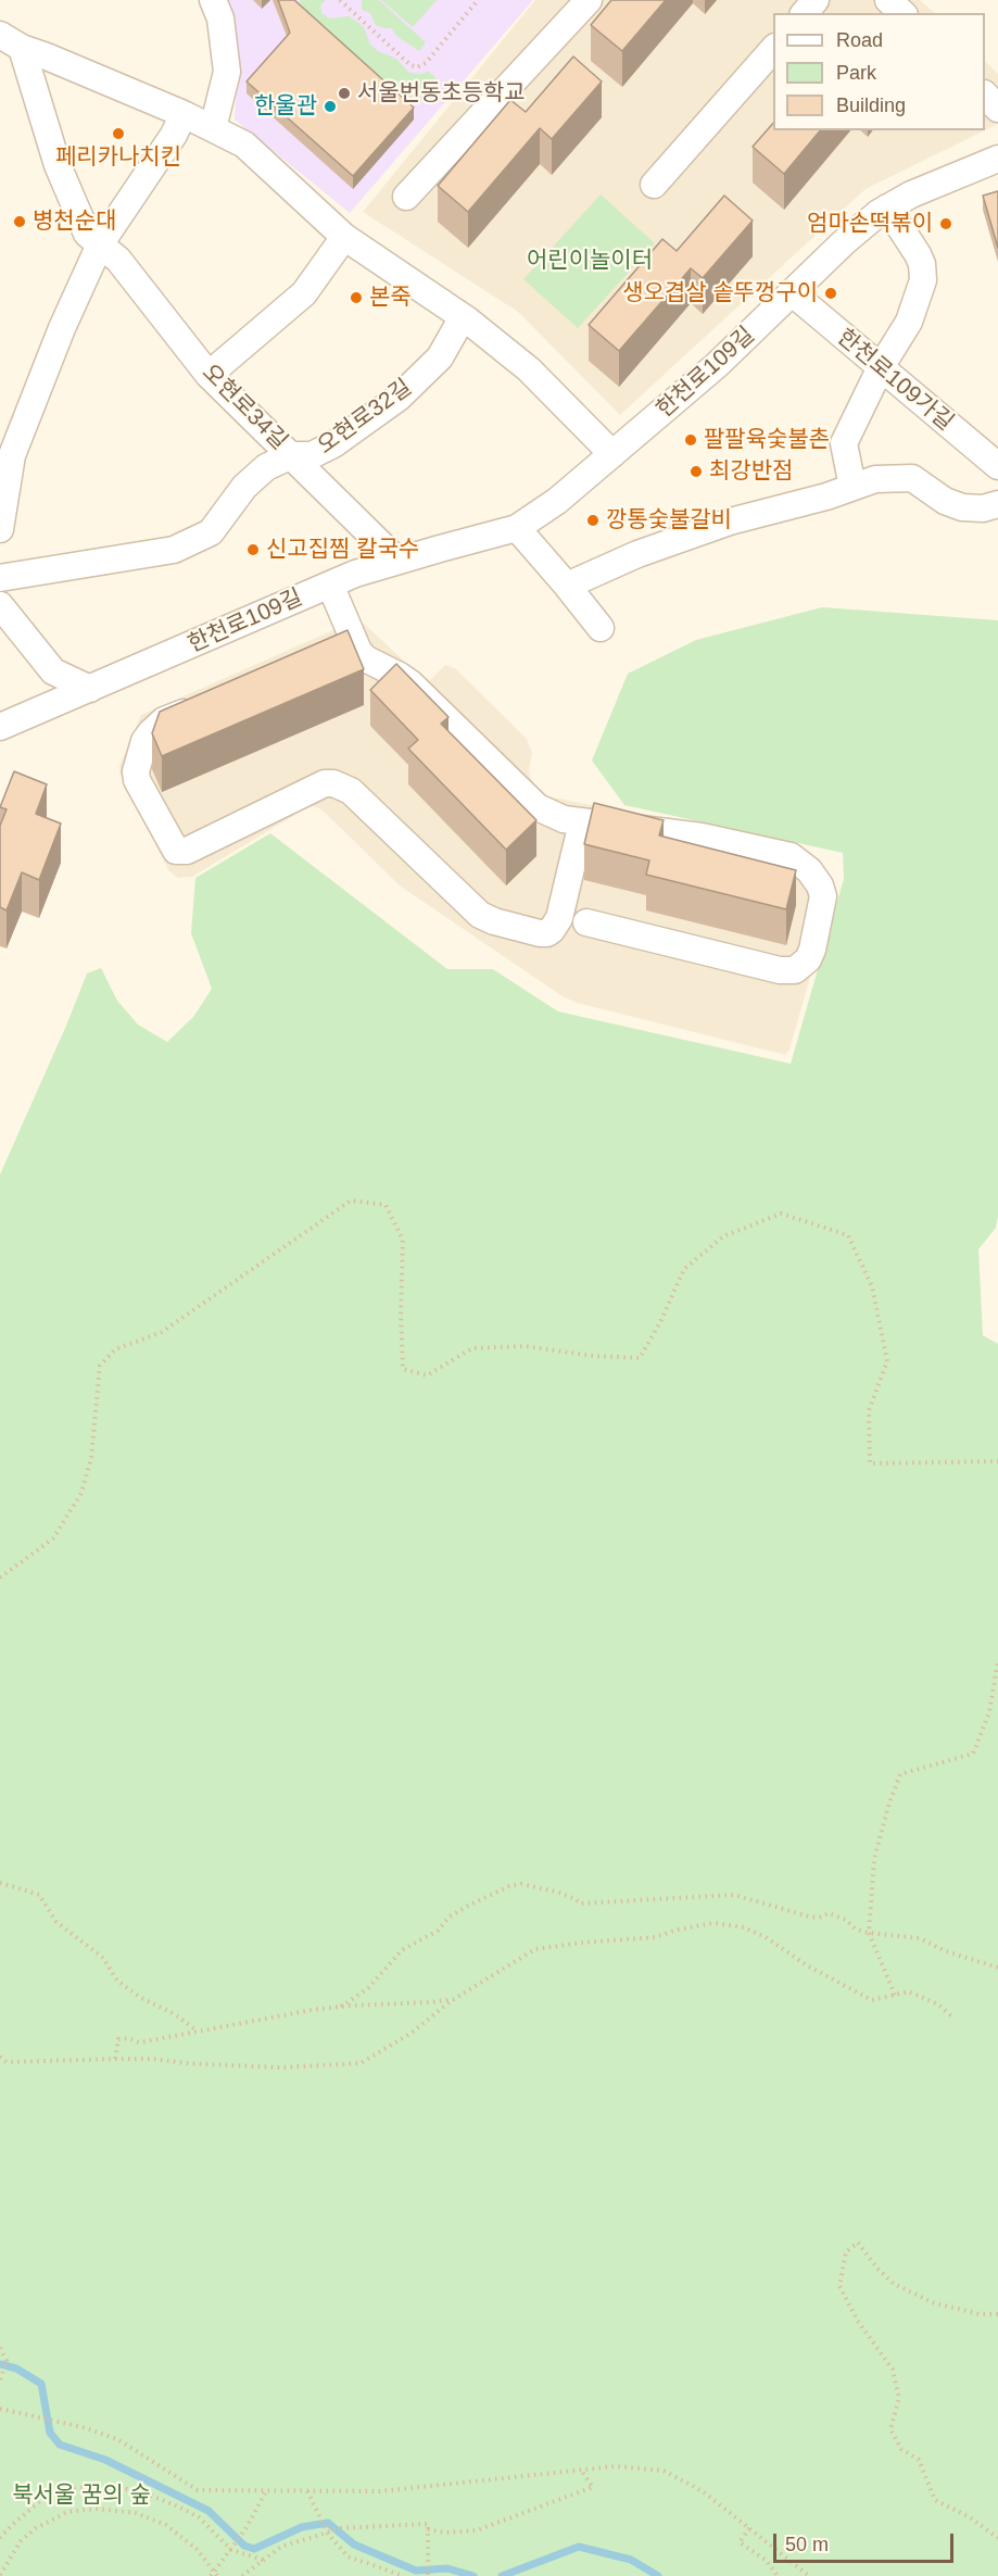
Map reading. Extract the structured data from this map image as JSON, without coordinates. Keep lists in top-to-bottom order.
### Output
{
  "streets": {
    "street": [
      "한천로109길",
      "한천로109가길",
      "오현로34길",
      "오현로32길"
    ]
  },
  "crossings": [
    ["한천로109길", "한천로109가길"],
    ["한천로109길", "오현로34길"],
    ["오현로34길", "오현로32길"]
  ],
  "parks": ["어린이놀이터", "북서울 꿈의 숲"],
  "places": [
    "서울번동초등학교",
    "한울관",
    "페리카나치킨",
    "병천순대",
    "엄마손떡볶이",
    "생오겹살 솥뚜껑구이",
    "본죽",
    "팔팔육숯불촌",
    "최강반점",
    "깡통숯불갈비",
    "신고집찜 칼국수"
  ],
  "legend": ["Road", "Park", "Building"],
  "scale_bar": "50 m"
}
